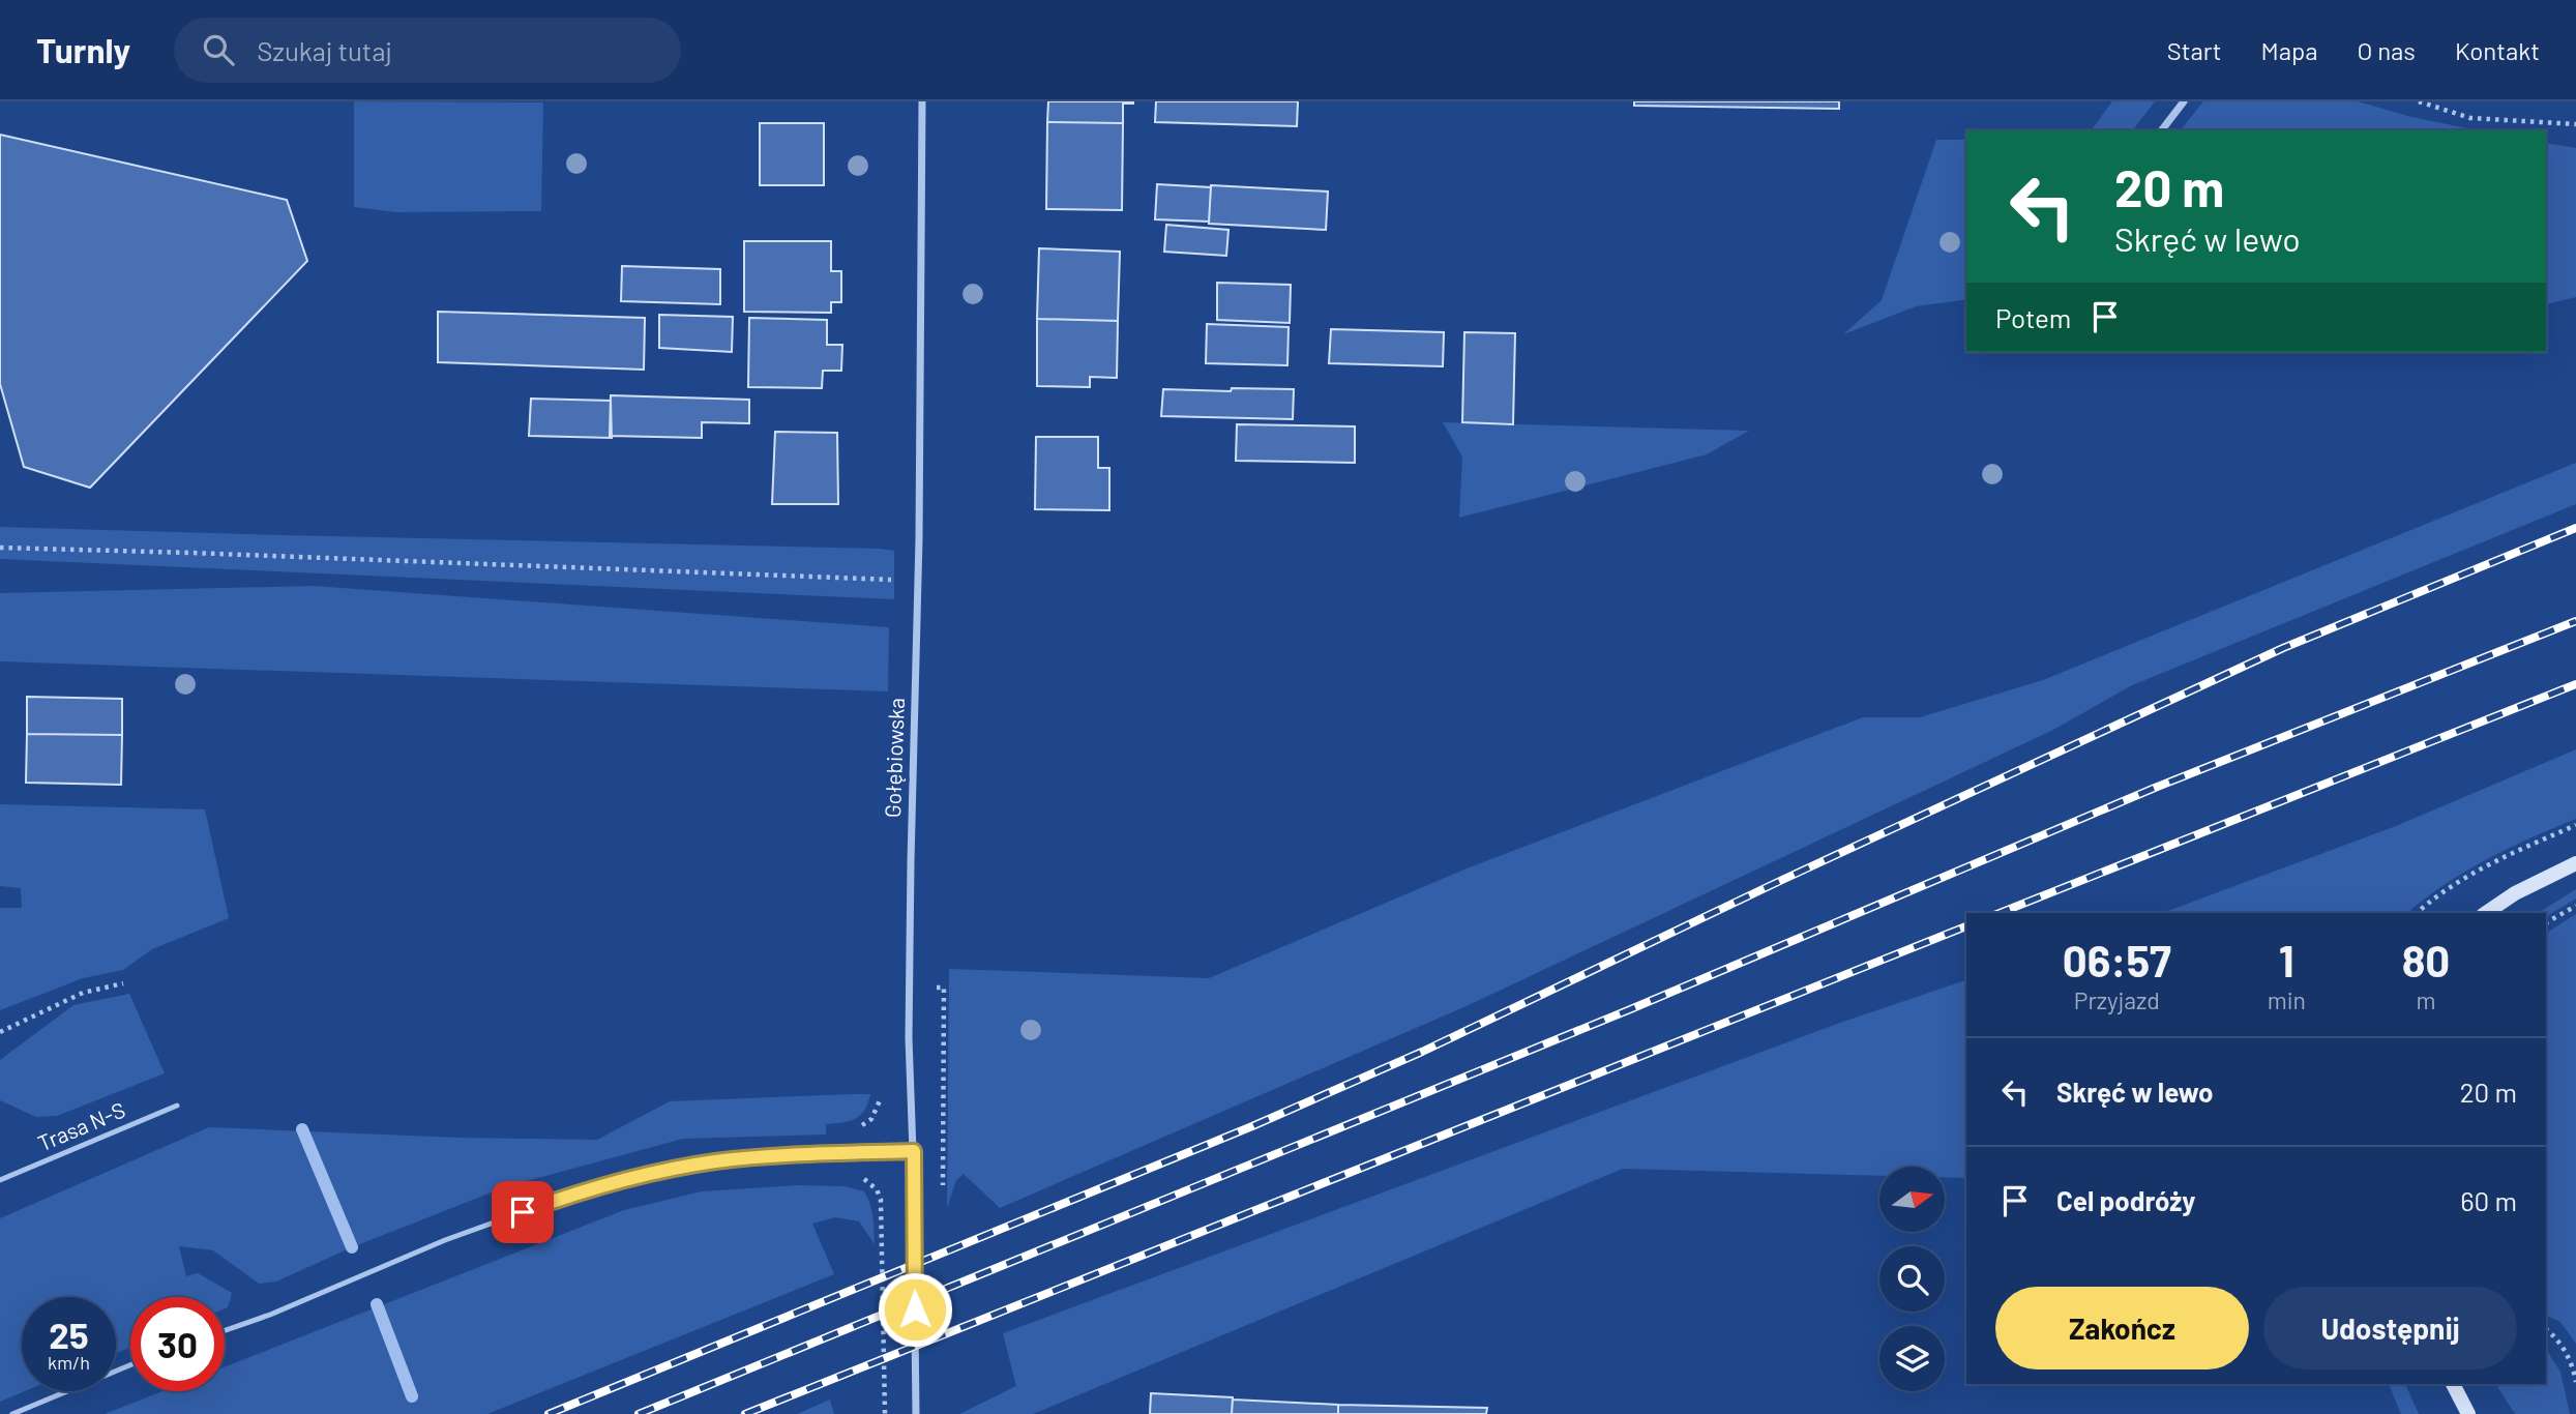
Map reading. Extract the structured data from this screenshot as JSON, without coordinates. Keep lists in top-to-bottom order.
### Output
{
  "streets": {
    "street": ["Gołębiowska"],
    "lane": ["Trasa N-S"]
  },
  "north": "right",
  "page": {
    "header": "Turnly",
    "search": "Szukaj tutaj",
    "nav": [
      "Start",
      "Mapa",
      "O nas",
      "Kontakt"
    ],
    "turn": ["20 m", "Skręć w lewo"],
    "then": "Potem",
    "eta": [
      "06:57",
      "Przyjazd",
      "1",
      "min",
      "80",
      "m"
    ],
    "list": [
      {
        "name": "Skręć w lewo",
        "value": "20 m"
      },
      {
        "name": "Cel podróży",
        "value": "60 m"
      }
    ],
    "buttons": ["Zakończ", "Udostępnij"],
    "speed": "25 km/h",
    "limit": "30"
  }
}
